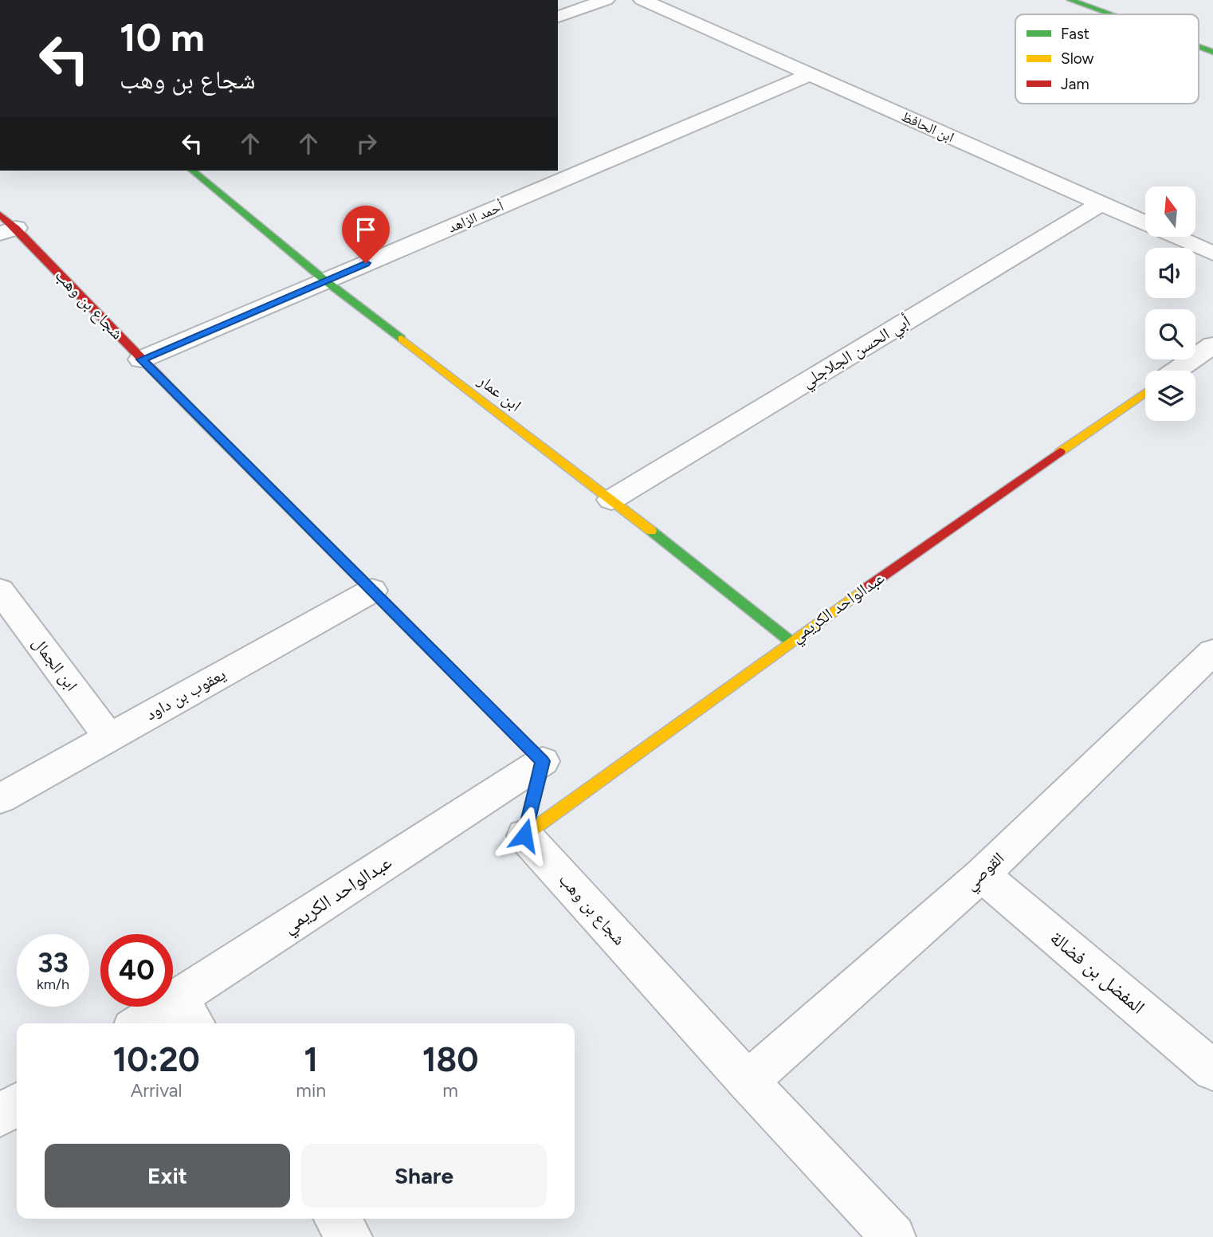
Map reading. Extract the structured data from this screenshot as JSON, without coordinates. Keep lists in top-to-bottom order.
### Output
{
  "streets": {
    "street": [
      "ابن الحافظ",
      "أحمد الزاهد",
      "شجاع بن وهب",
      "أبي الحسن الجلاجلي",
      "ابن عمار",
      "عبدالواحد الكريمي",
      "ابن الجمال",
      "يعقوب بن داود",
      "القوصي",
      "المفضل بن فضالة"
    ]
  },
  "crossings": [
    ["ابن الحافظ", "أحمد الزاهد"],
    ["ابن الحافظ", "أبي الحسن الجلاجلي"],
    ["أحمد الزاهد", "شجاع بن وهب"],
    ["أحمد الزاهد", "ابن عمار"],
    ["شجاع بن وهب", "عبدالواحد الكريمي"],
    ["شجاع بن وهب", "يعقوب بن داود"],
    ["شجاع بن وهب", "القوصي"],
    ["أبي الحسن الجلاجلي", "ابن عمار"],
    ["ابن عمار", "عبدالواحد الكريمي"],
    ["ابن الجمال", "يعقوب بن داود"],
    ["القوصي", "المفضل بن فضالة"]
  ],
  "legend": ["Fast", "Slow", "Jam"],
  "north": "top",
  "page": {
    "turn": ["10 m", "شجاع بن وهب"],
    "speed": "33 km/h",
    "limit": "40",
    "eta": [
      "10:20",
      "Arrival",
      "1",
      "min",
      "180",
      "m"
    ],
    "buttons": ["Exit", "Share"]
  }
}
